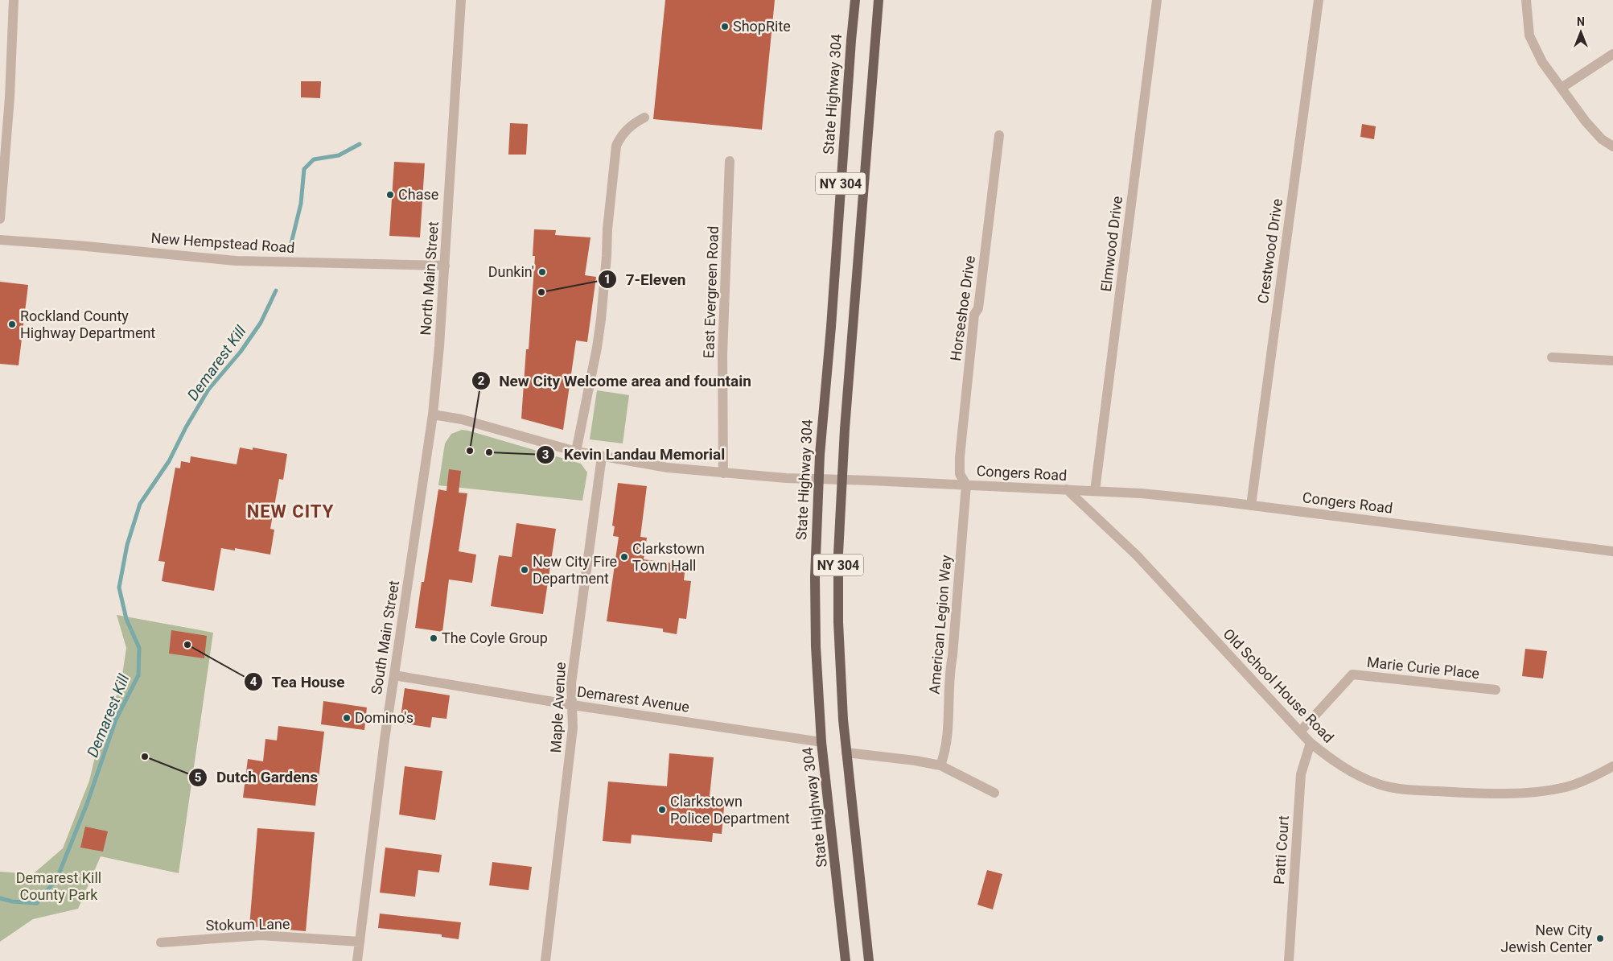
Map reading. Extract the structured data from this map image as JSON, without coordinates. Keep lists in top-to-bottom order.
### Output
{
  "streets": {
    "main road": ["State Highway 304", "NY 304"],
    "street": [
      "New Hempstead Road",
      "Elmwood Drive",
      "Crestwood Drive",
      "North Main Street",
      "East Evergreen Road",
      "Horseshoe Drive",
      "Congers Road",
      "American Legion Way",
      "South Main Street",
      "Marie Curie Place",
      "Old School House Road",
      "Demarest Avenue",
      "Maple Avenue",
      "Patti Court",
      "Stokum Lane"
    ]
  },
  "crossings": [
    ["State Highway 304", "Congers Road"],
    ["State Highway 304", "Demarest Avenue"],
    ["NY 304", "Congers Road"],
    ["New Hempstead Road", "North Main Street"],
    ["Elmwood Drive", "Congers Road"],
    ["Crestwood Drive", "Congers Road"],
    ["North Main Street", "Congers Road"],
    ["North Main Street", "South Main Street"],
    ["East Evergreen Road", "Congers Road"],
    ["Horseshoe Drive", "Congers Road"],
    ["Horseshoe Drive", "American Legion Way"],
    ["Congers Road", "American Legion Way"],
    ["Congers Road", "South Main Street"],
    ["Congers Road", "Old School House Road"],
    ["Congers Road", "Maple Avenue"],
    ["South Main Street", "Demarest Avenue"],
    ["South Main Street", "Stokum Lane"],
    ["Marie Curie Place", "Old School House Road"],
    ["Old School House Road", "Patti Court"],
    ["Demarest Avenue", "Maple Avenue"]
  ],
  "districts": ["NEW CITY"],
  "water": ["Demarest Kill"],
  "parks": ["Demarest Kill County Park"],
  "places": [
    "ShopRite",
    "Chase",
    "Dunkin'",
    "7-Eleven",
    "Rockland County Highway Department",
    "New City Welcome area and fountain",
    "Kevin Landau Memorial",
    "Clarkstown Town Hall",
    "New City Fire Department",
    "The Coyle Group",
    "Tea House",
    "Domino's",
    "Dutch Gardens",
    "Clarkstown Police Department",
    "New City Jewish Center"
  ],
  "north": "top"
}
